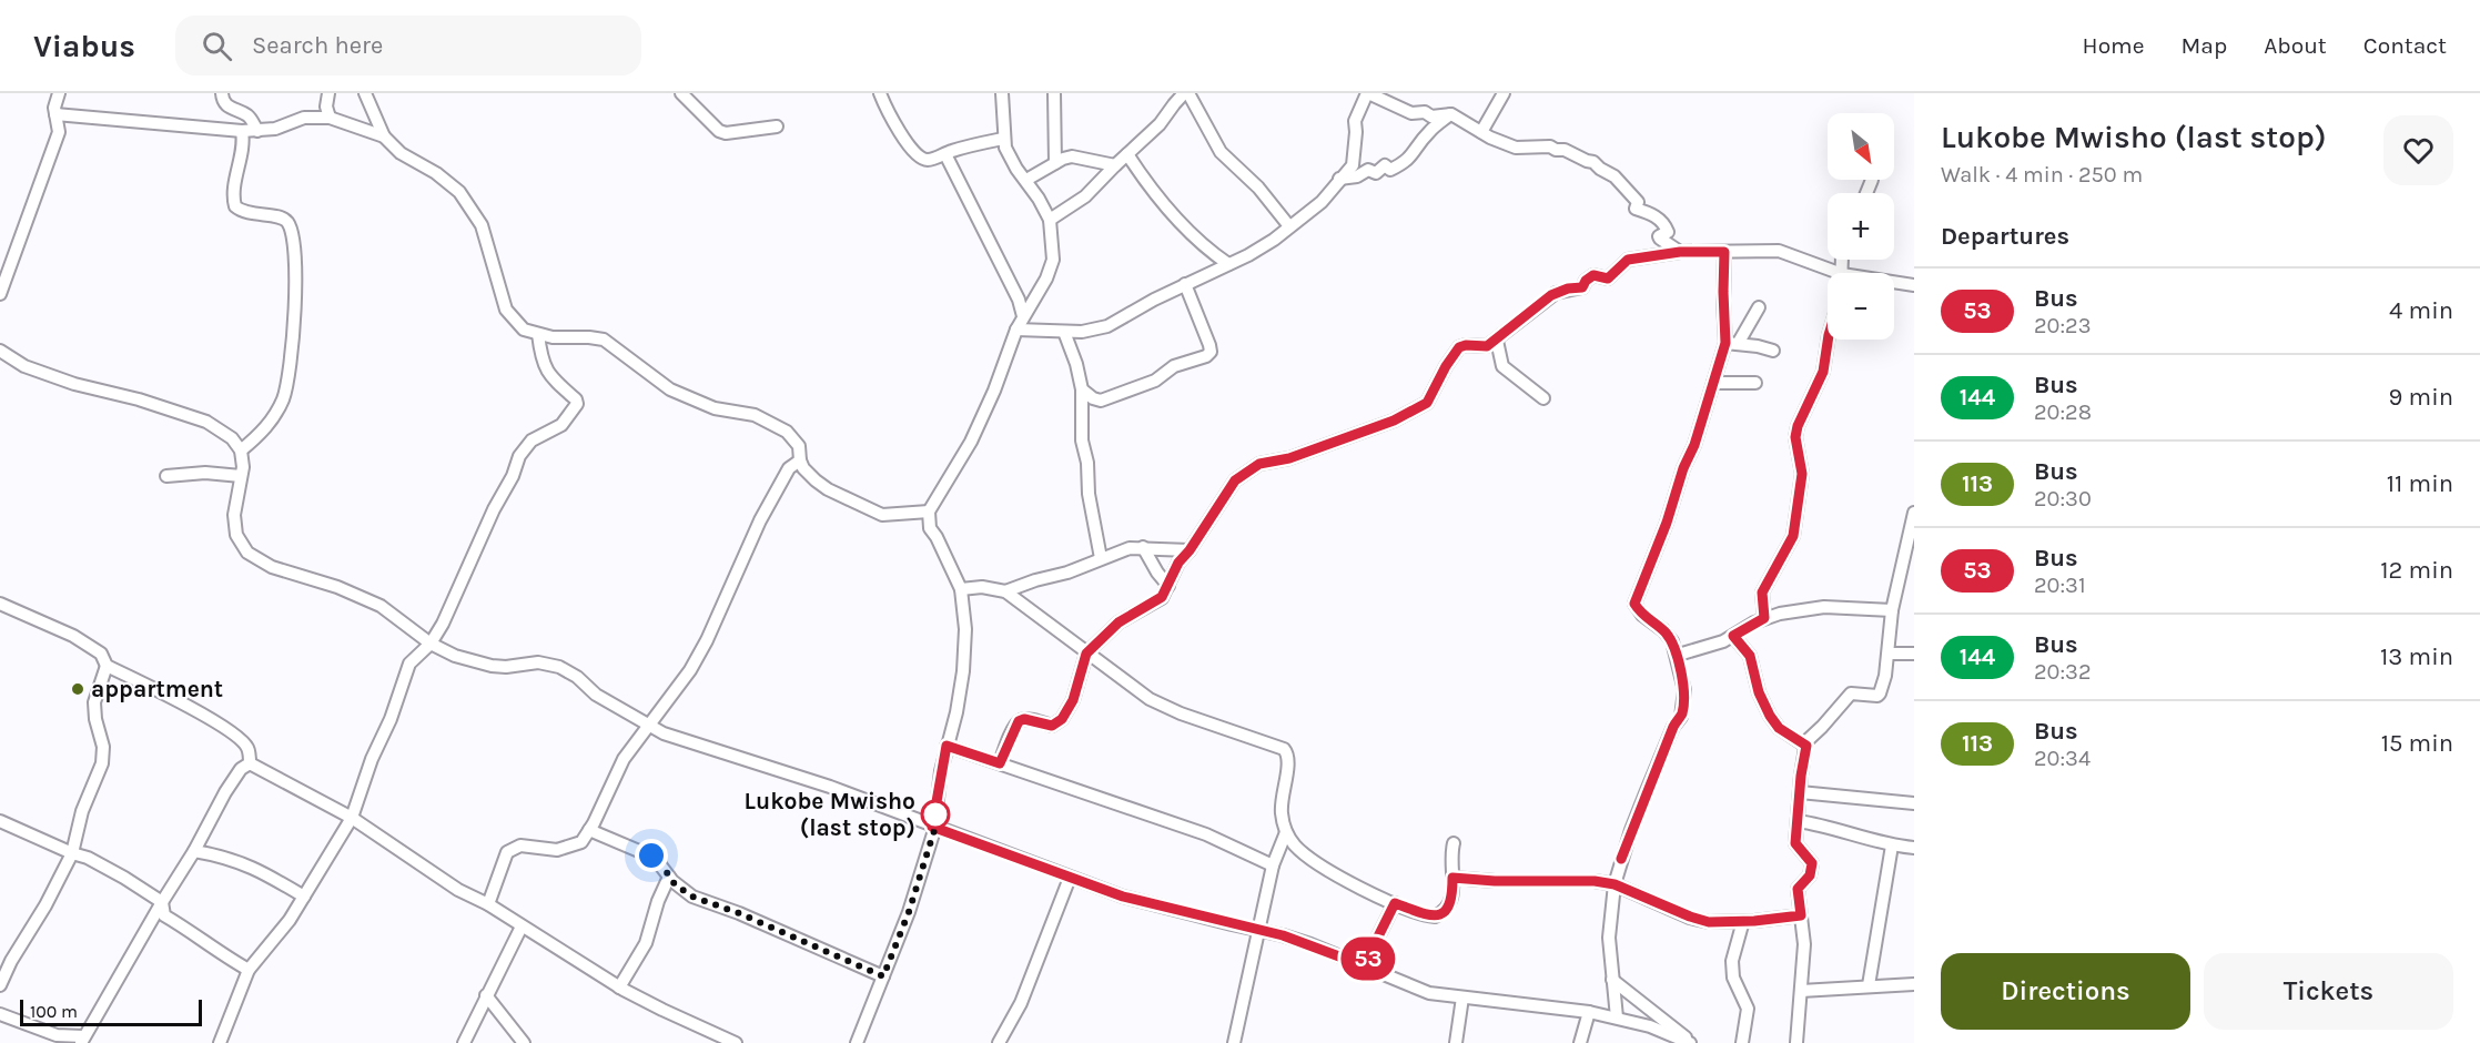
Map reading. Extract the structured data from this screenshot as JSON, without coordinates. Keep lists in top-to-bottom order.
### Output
{
  "places": ["appartment", "Lukobe Mwisho (last stop)"],
  "lines": ["bus line 53"],
  "scale_bar": "100 m",
  "north": "bottom right",
  "page": {
    "header": "Viabus",
    "search": "Search here",
    "nav": [
      "Home",
      "Map",
      "About",
      "Contact"
    ],
    "on_map": "53",
    "heading": [
      ["Lukobe Mwisho (last stop)", "Walk · 4 min · 250 m"],
      "Departures"
    ],
    "map_buttons": ["+", "−"],
    "list": [
      {
        "mark": "53",
        "name": "Bus",
        "note": "20:23",
        "value": "4 min"
      },
      {
        "mark": "144",
        "name": "Bus",
        "note": "20:28",
        "value": "9 min"
      },
      {
        "mark": "113",
        "name": "Bus",
        "note": "20:30",
        "value": "11 min"
      },
      {
        "mark": "53",
        "name": "Bus",
        "note": "20:31",
        "value": "12 min"
      },
      {
        "mark": "144",
        "name": "Bus",
        "note": "20:32",
        "value": "13 min"
      },
      {
        "mark": "113",
        "name": "Bus",
        "note": "20:34",
        "value": "15 min"
      }
    ],
    "buttons": ["Directions", "Tickets"],
    "scale": "100 m"
  }
}
